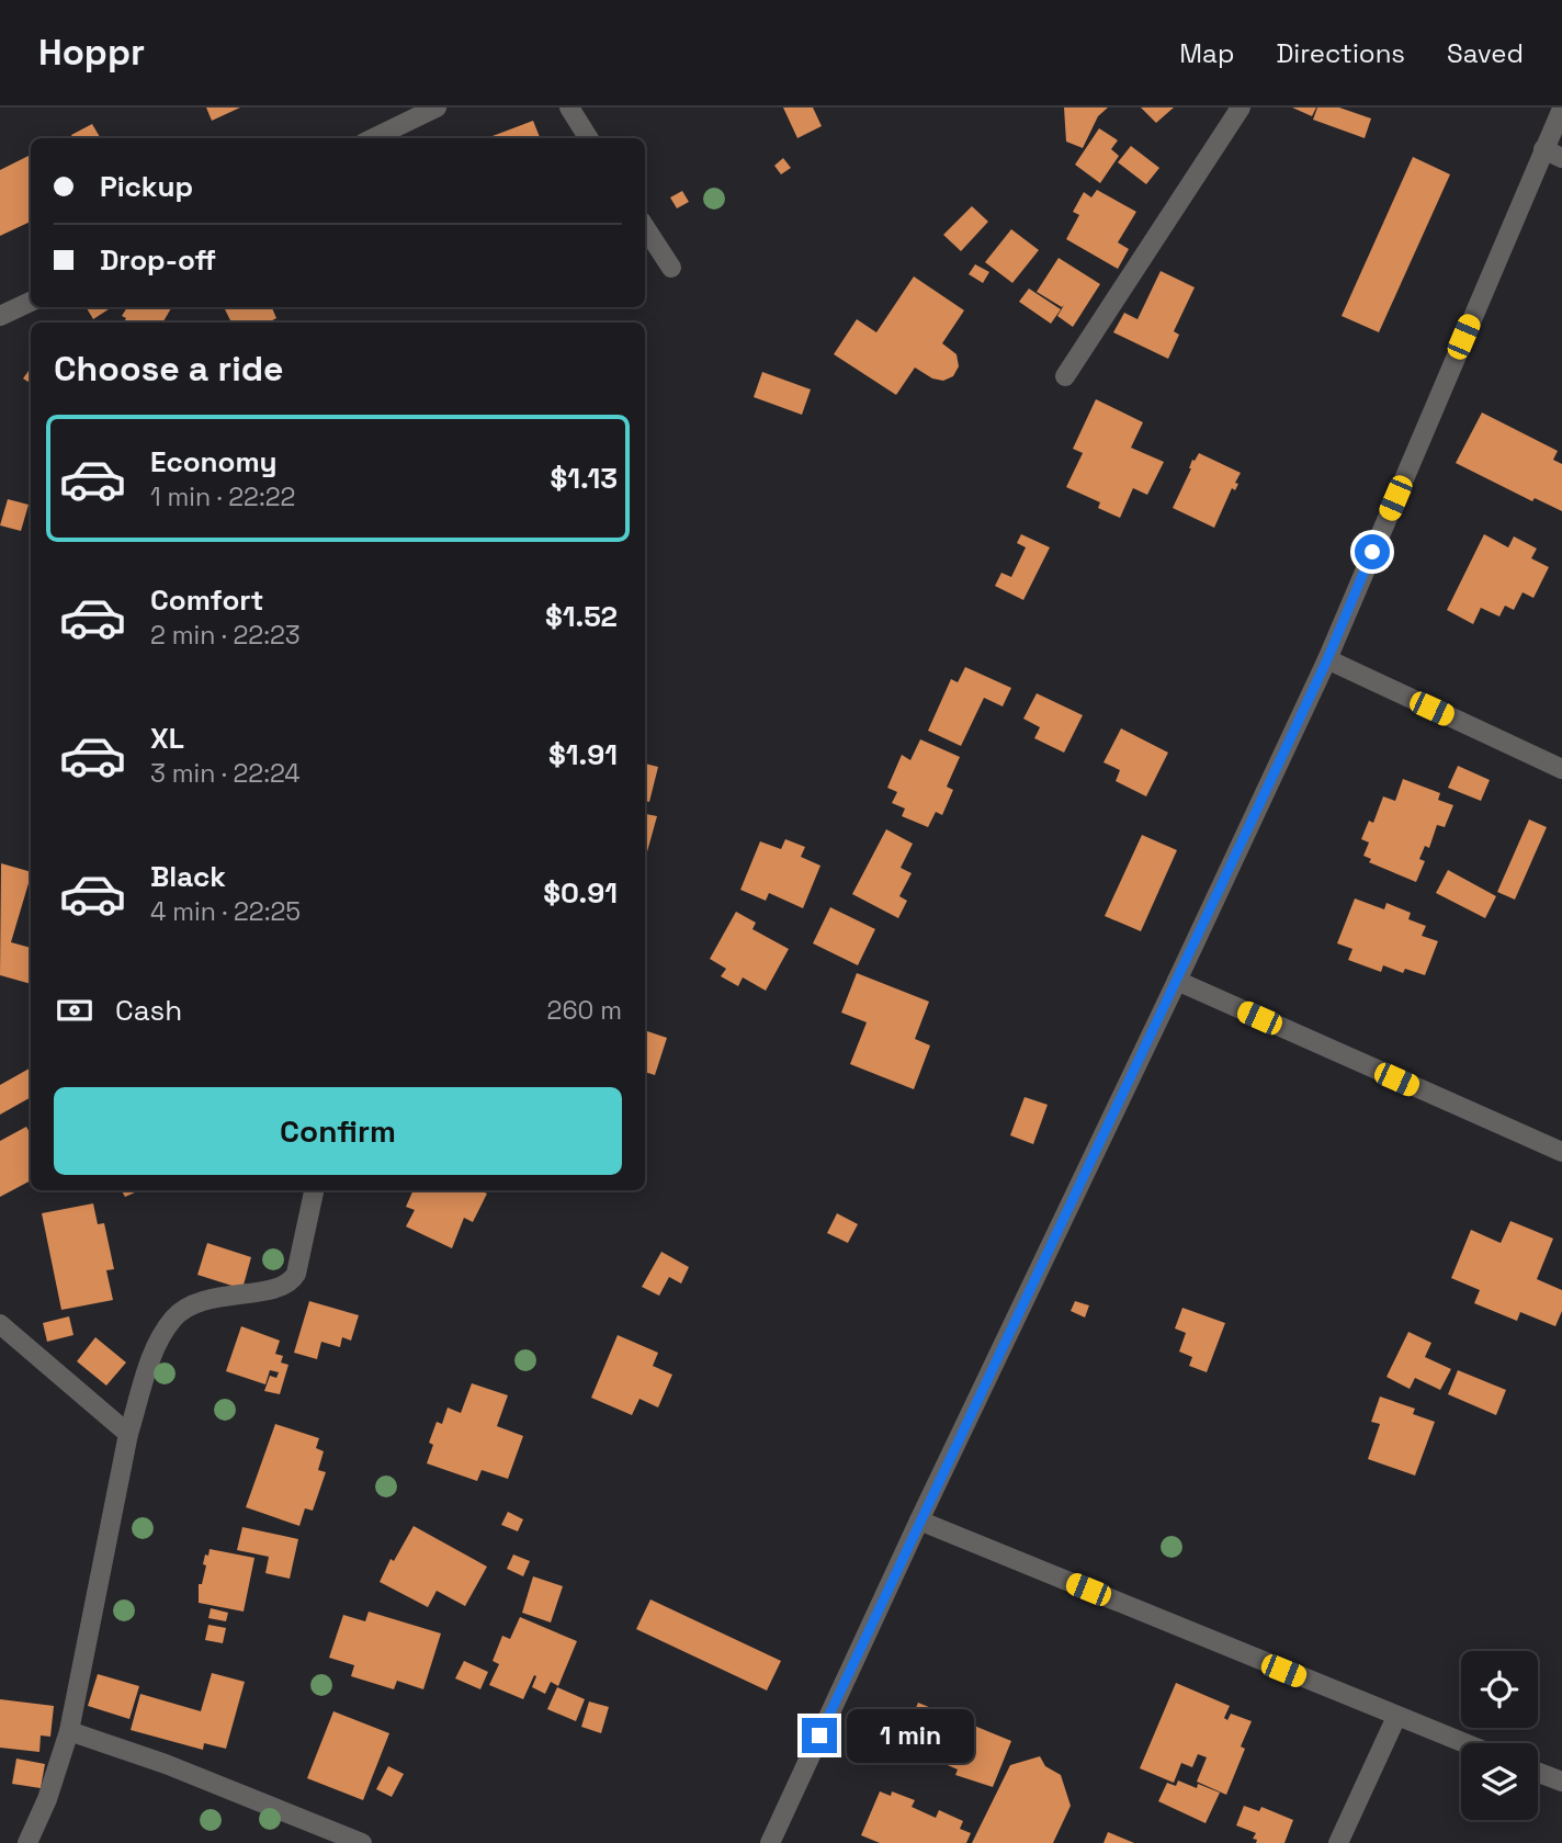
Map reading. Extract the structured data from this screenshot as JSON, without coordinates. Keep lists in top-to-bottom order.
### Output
{
  "page": {
    "header": "Hoppr",
    "nav": ["Map", "Directions", "Saved"],
    "banner": ["Pickup", "Drop-off"],
    "heading": "Choose a ride",
    "list": [
      {
        "name": "Economy",
        "note": "1 min · 22:22",
        "value": "$1.13"
      },
      {
        "name": "Comfort",
        "note": "2 min · 22:23",
        "value": "$1.52"
      },
      {
        "name": "XL",
        "note": "3 min · 22:24",
        "value": "$1.91"
      },
      {
        "name": "Black",
        "note": "4 min · 22:25",
        "value": "$0.91"
      }
    ],
    "pay": ["Cash", "260 m"],
    "buttons": "Confirm",
    "bubble": "1 min"
  }
}
